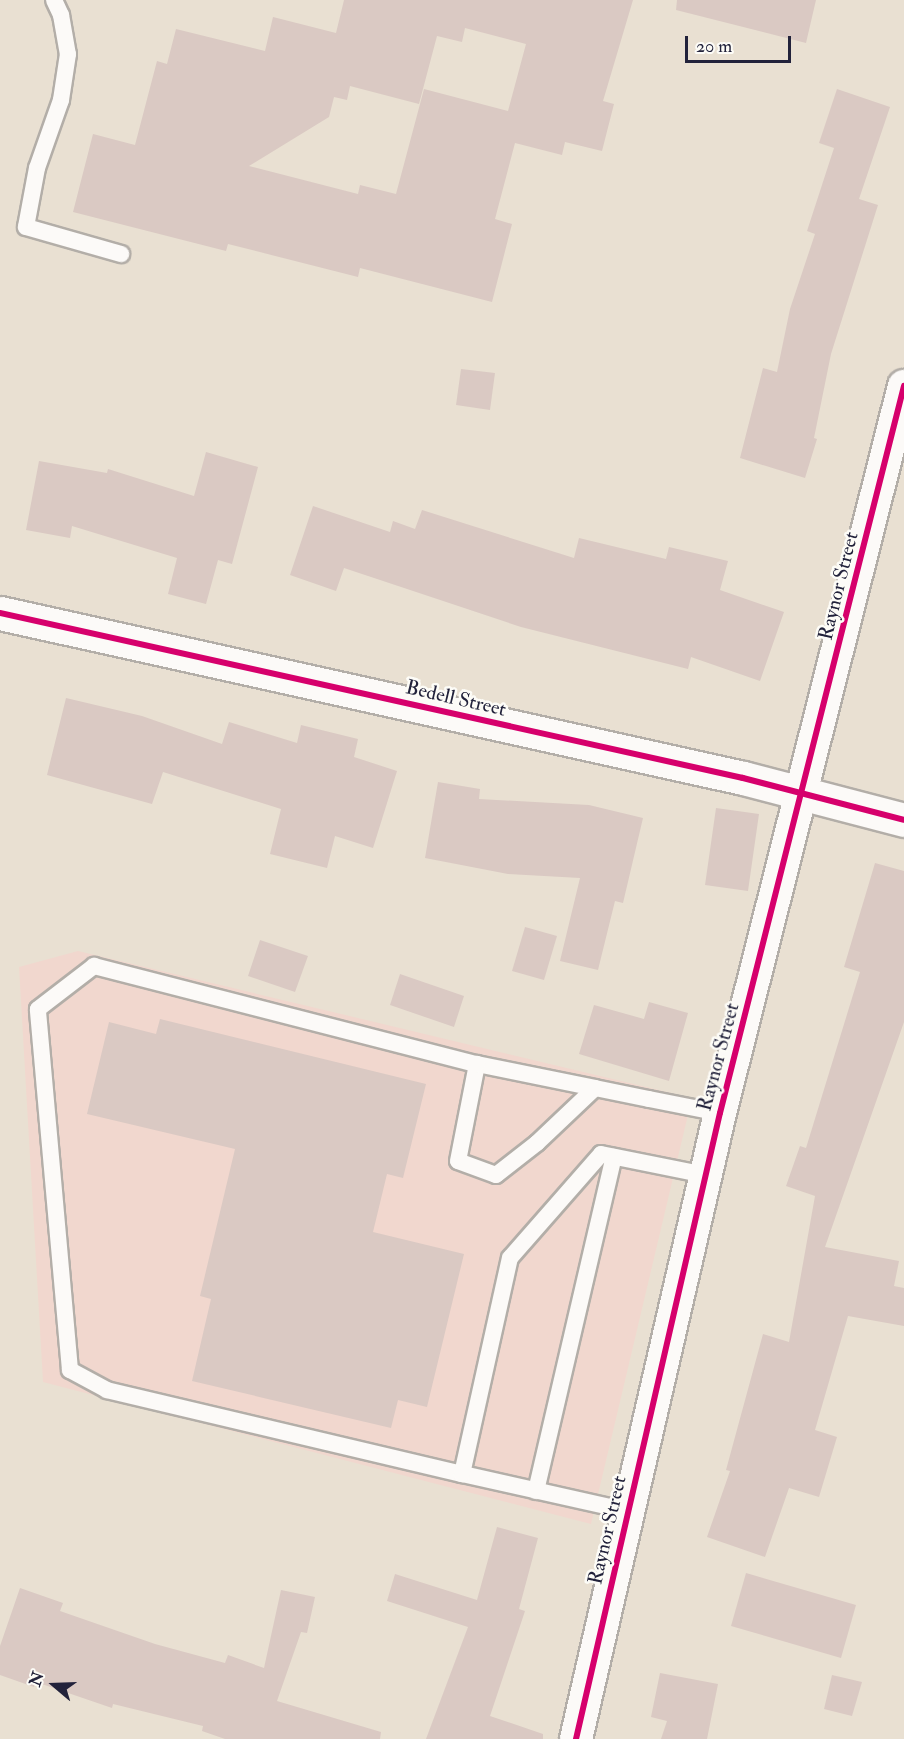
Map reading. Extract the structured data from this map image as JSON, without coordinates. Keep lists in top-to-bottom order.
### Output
{
  "streets": {
    "street": ["Raynor Street", "Bedell Street"]
  },
  "crossings": [
    ["Raynor Street", "Bedell Street"]
  ],
  "scale_bar": "20 m",
  "north": "left"
}
